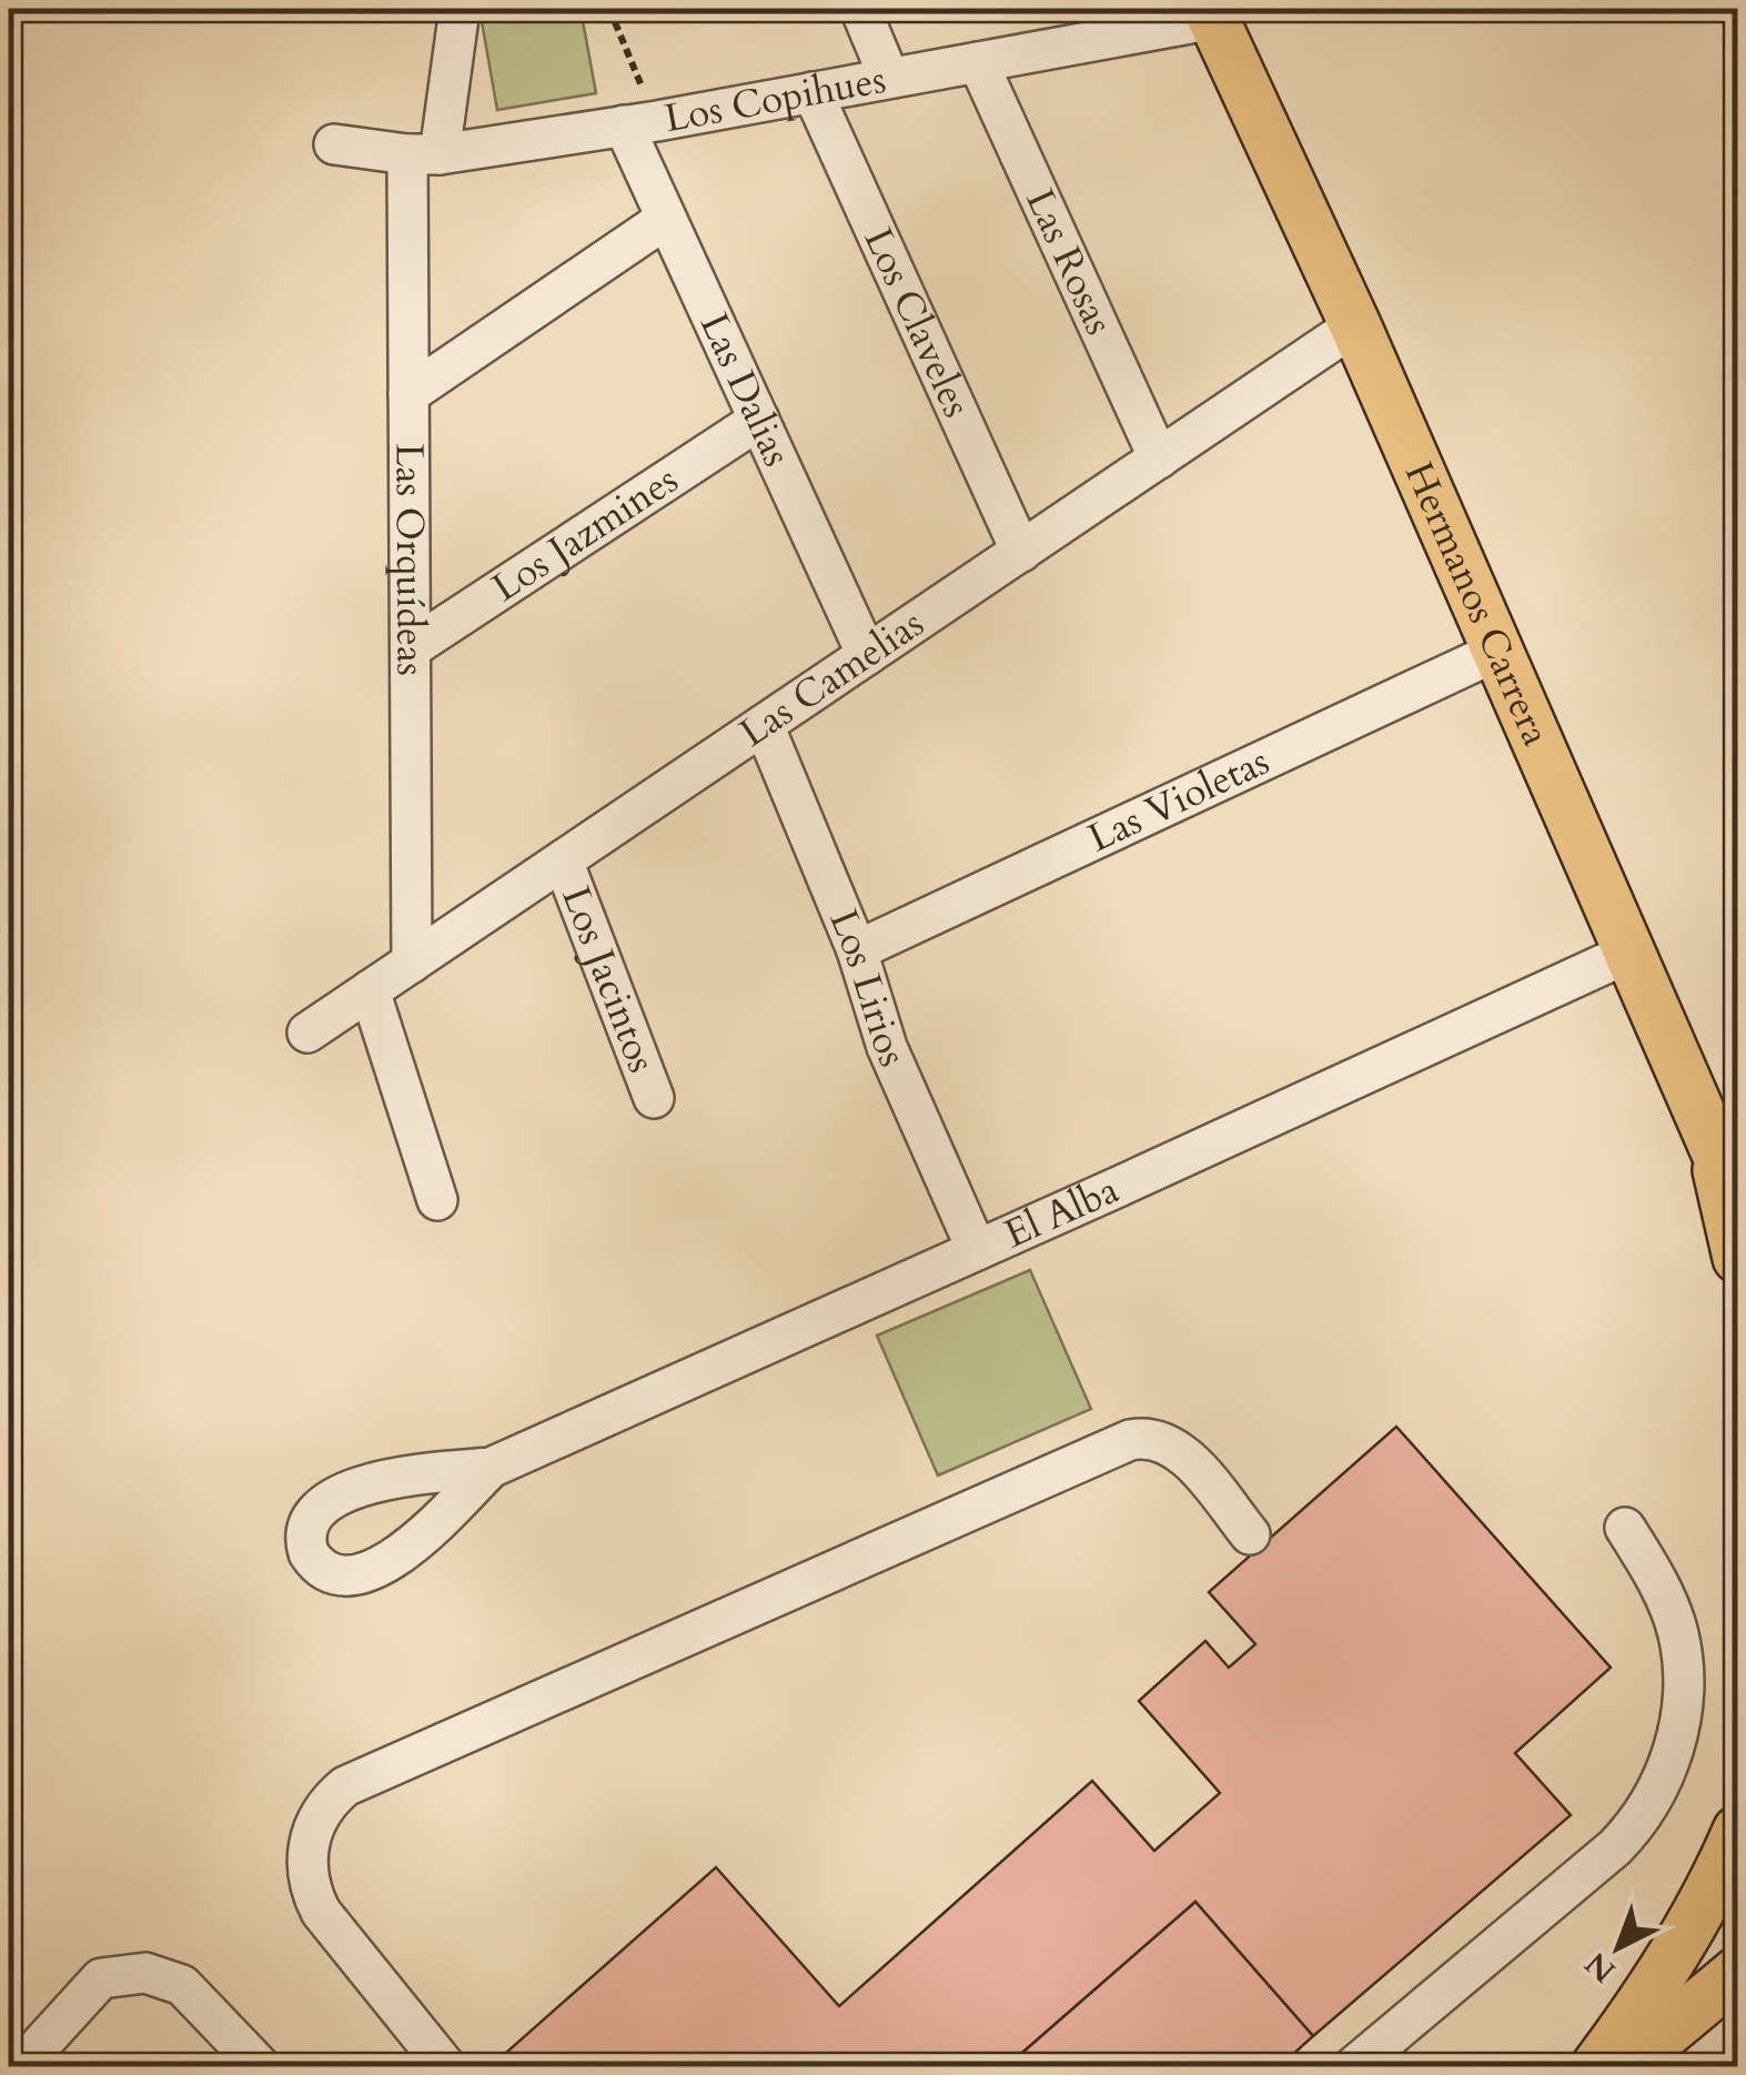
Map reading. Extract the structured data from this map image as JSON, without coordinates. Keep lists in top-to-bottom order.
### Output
{
  "streets": {
    "main road": ["Hermanos Carrera"],
    "street": [
      "Los Copihues",
      "Las Rosas",
      "Los Claveles",
      "Las Dalias",
      "Los Jazmines",
      "Las Orquídeas",
      "Las Camelias",
      "Las Violetas",
      "Los Jacintos",
      "Los Lirios",
      "El Alba"
    ]
  },
  "crossings": [
    ["Los Copihues", "Las Rosas"],
    ["Los Copihues", "Los Claveles"],
    ["Los Copihues", "Las Dalias"],
    ["Los Copihues", "Las Orquídeas"],
    ["Los Copihues", "Hermanos Carrera"],
    ["Las Rosas", "Las Camelias"],
    ["Los Claveles", "Las Camelias"],
    ["Las Dalias", "Los Jazmines"],
    ["Las Dalias", "Las Camelias"],
    ["Los Jazmines", "Las Orquídeas"],
    ["Las Orquídeas", "Las Camelias"],
    ["Hermanos Carrera", "Las Camelias"],
    ["Hermanos Carrera", "Las Violetas"],
    ["Hermanos Carrera", "El Alba"],
    ["Las Camelias", "Los Jacintos"],
    ["Las Camelias", "Los Lirios"],
    ["Las Violetas", "Los Lirios"],
    ["Los Lirios", "El Alba"]
  ],
  "north": "bottom left"
}
